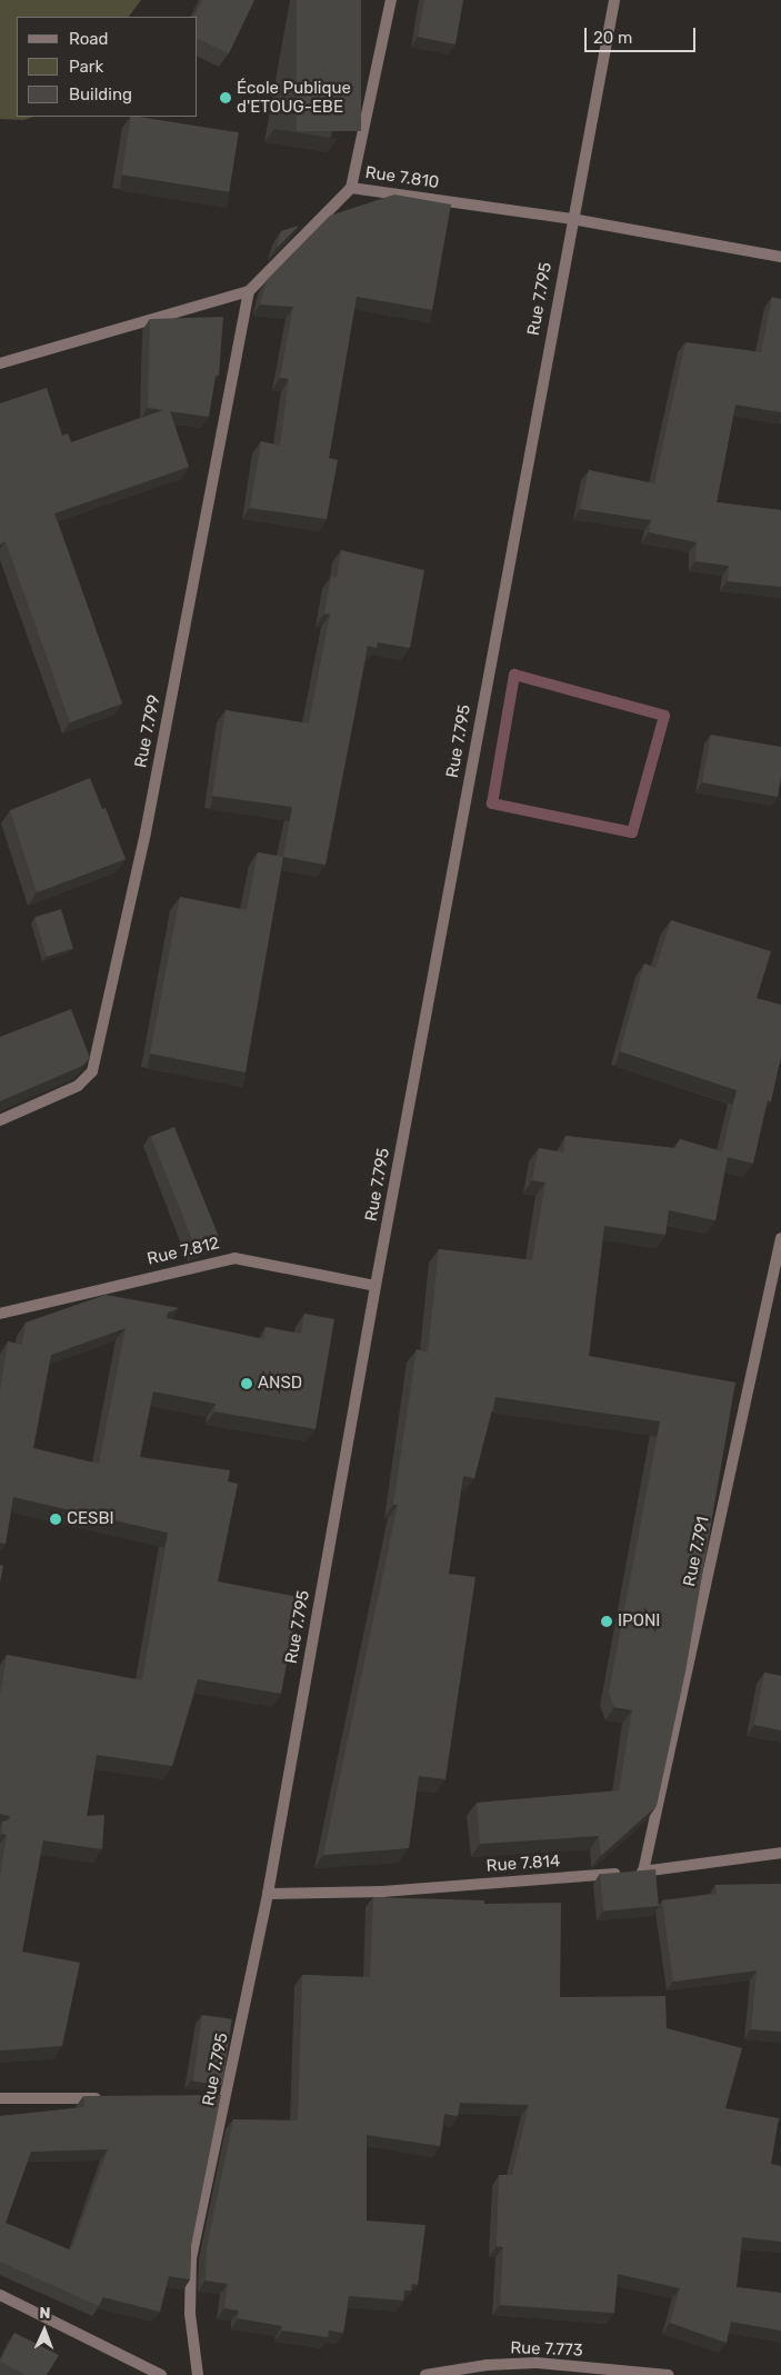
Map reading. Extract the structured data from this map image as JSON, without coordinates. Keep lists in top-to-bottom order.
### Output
{
  "streets": {
    "street": [
      "Rue 7.810",
      "Rue 7.795",
      "Rue 7.799",
      "Rue 7.812",
      "Rue 7.791",
      "Rue 7.814",
      "Rue 7.773"
    ]
  },
  "crossings": [
    ["Rue 7.810", "Rue 7.795"],
    ["Rue 7.810", "Rue 7.799"],
    ["Rue 7.795", "Rue 7.812"],
    ["Rue 7.795", "Rue 7.814"],
    ["Rue 7.791", "Rue 7.814"]
  ],
  "places": [
    "École Publique d'ETOUG-EBE",
    "ANSD",
    "CESBI",
    "IPONI"
  ],
  "legend": ["Road", "Park", "Building"],
  "scale_bar": "20 m",
  "north": "top"
}
